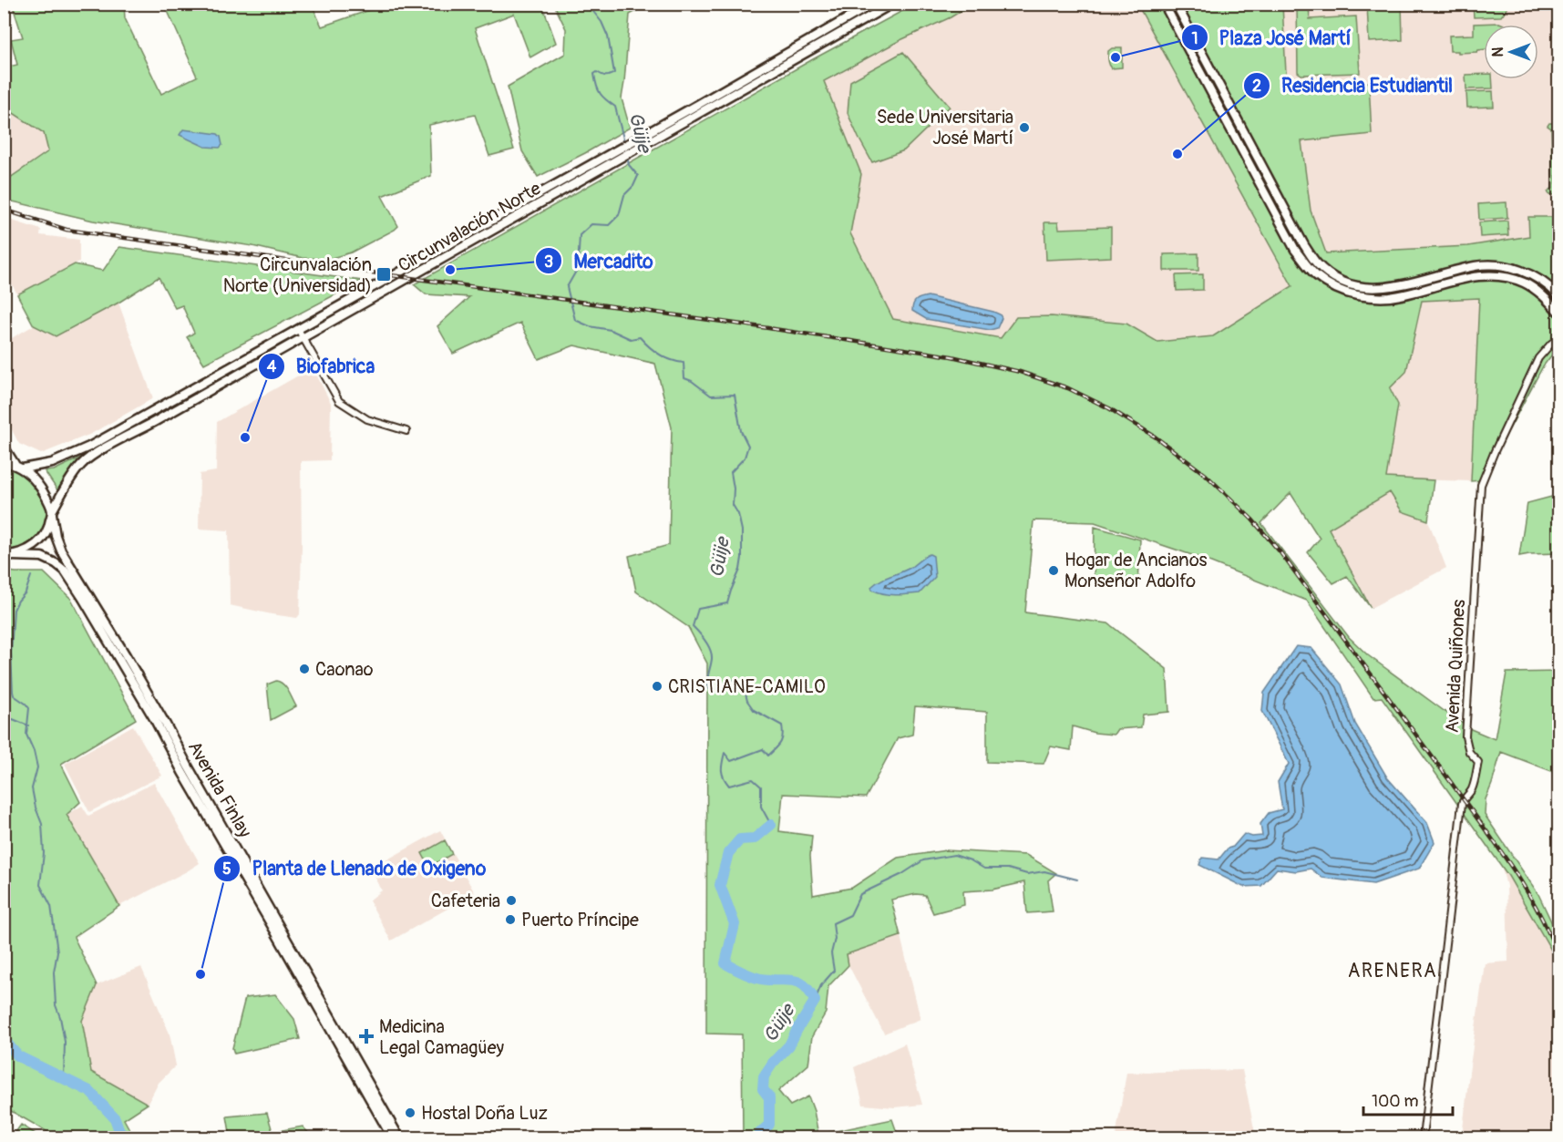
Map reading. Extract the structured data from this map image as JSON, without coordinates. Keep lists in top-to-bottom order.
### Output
{
  "streets": {
    "main road": ["Circunvalación Norte", "Avenida Finlay"],
    "street": ["Avenida Quiñones"]
  },
  "crossings": [
    ["Circunvalación Norte", "Avenida Finlay"]
  ],
  "districts": ["ARENERA"],
  "water": ["Güije"],
  "places": {
    "other": [
      "Plaza José Martí",
      "Sede Universitaria José Martí",
      "Residencia Estudiantil",
      "Mercadito",
      "Biofabrica",
      "Hogar de Ancianos Monseñor Adolfo",
      "Caonao",
      "CRISTIANE-CAMILO",
      "Cafeteria",
      "Puerto Príncipe",
      "Planta de Llenado de Oxigeno",
      "Hostal Doña Luz"
    ],
    "transit": ["Circunvalación Norte (Universidad)"],
    "health": ["Medicina Legal Camagüey"]
  },
  "scale_bar": "100 m",
  "north": "left"
}
